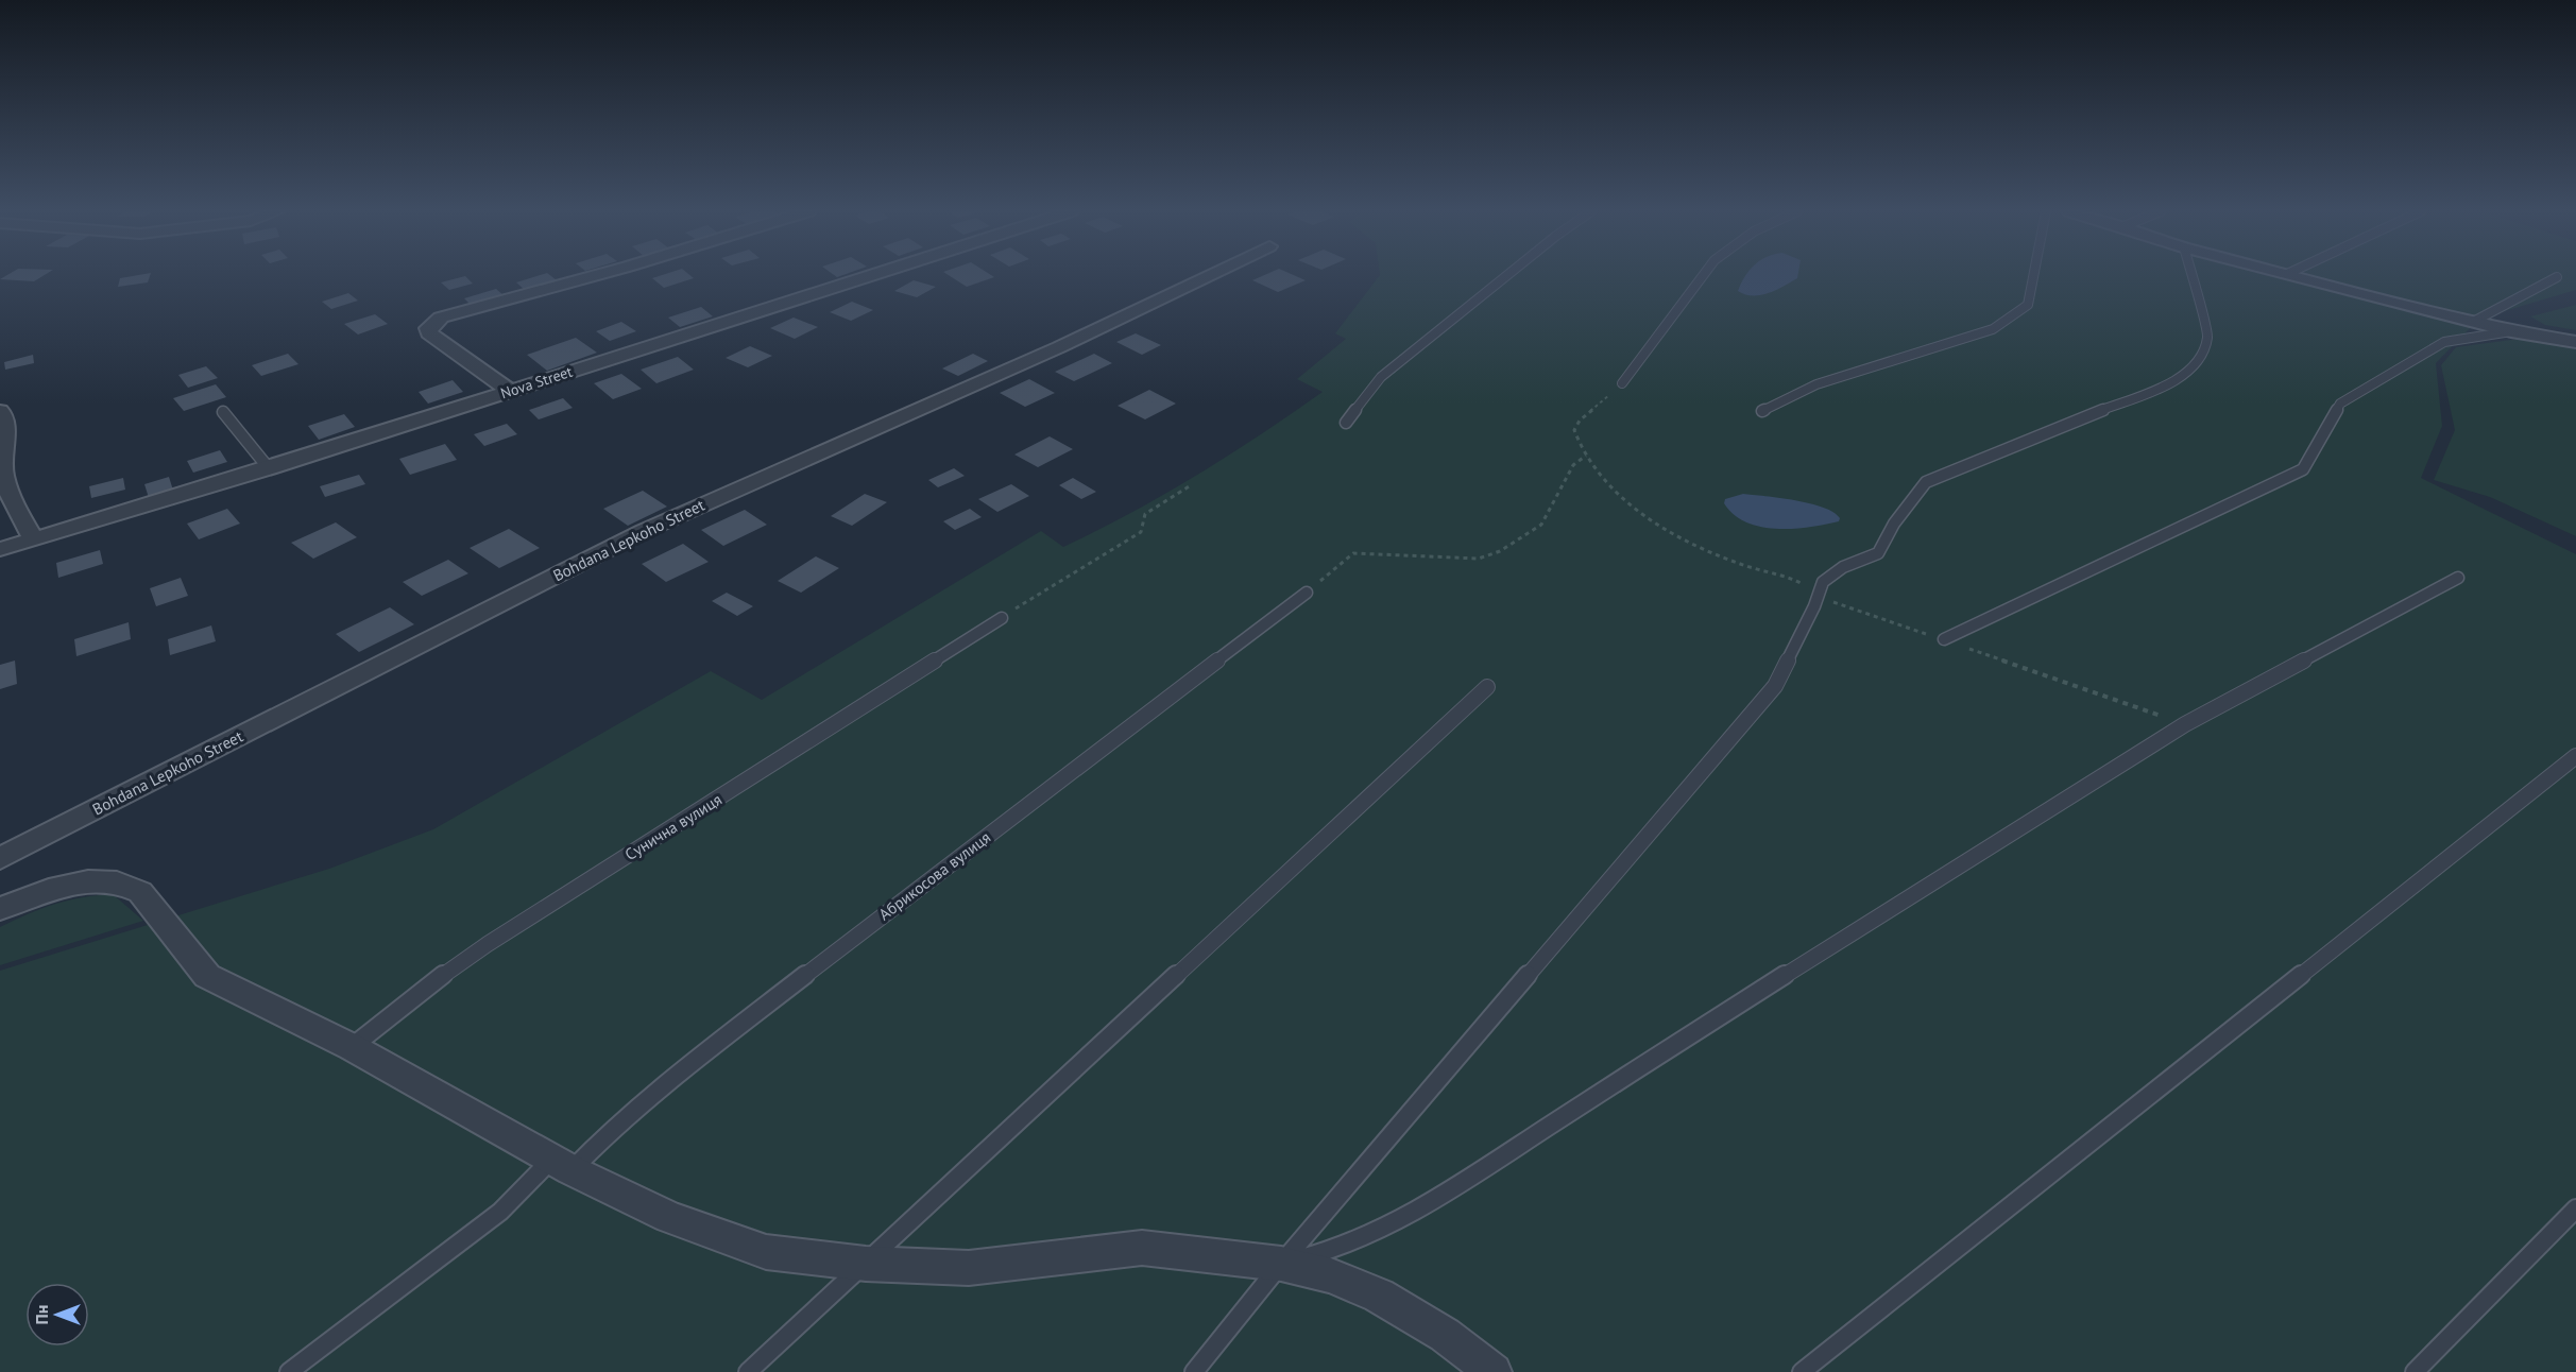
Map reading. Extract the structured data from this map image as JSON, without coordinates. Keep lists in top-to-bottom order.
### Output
{
  "streets": {
    "street": ["Nova Street", "Bohdana Lepkoho Street"],
    "lane": ["Сунична вулиця", "Абрикосова вулиця"]
  },
  "north": "left"
}
